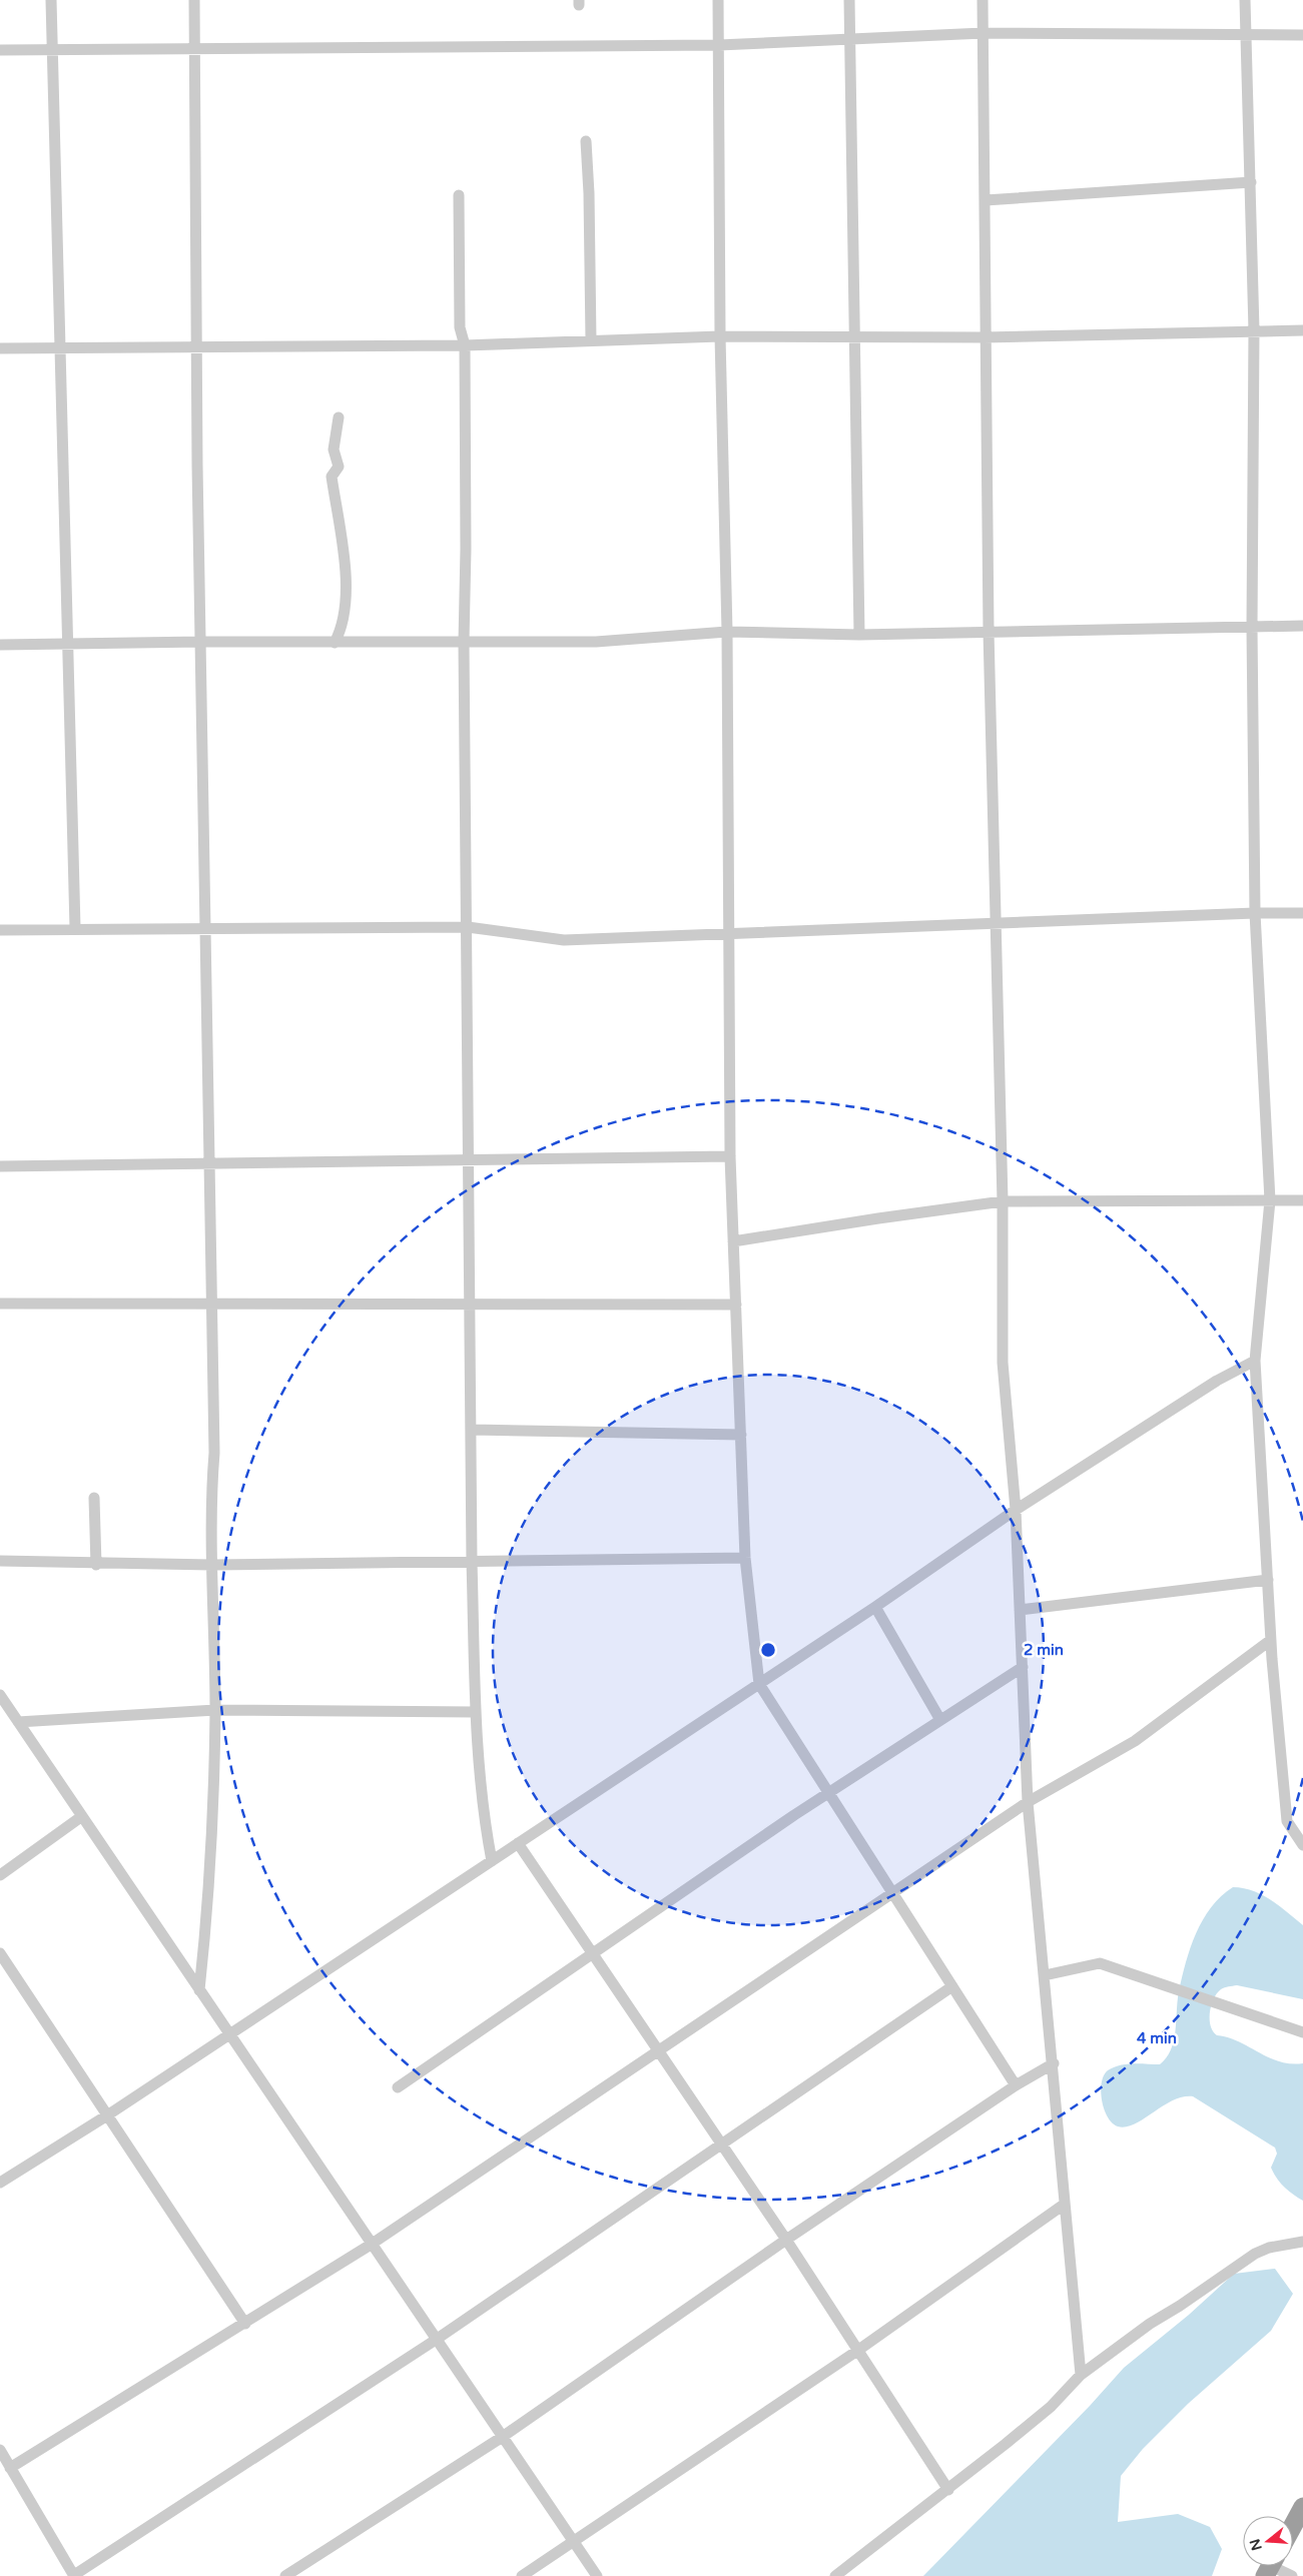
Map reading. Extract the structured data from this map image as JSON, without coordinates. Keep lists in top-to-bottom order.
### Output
{
  "north": "left",
  "rings": ["2 min", "4 min"]
}
